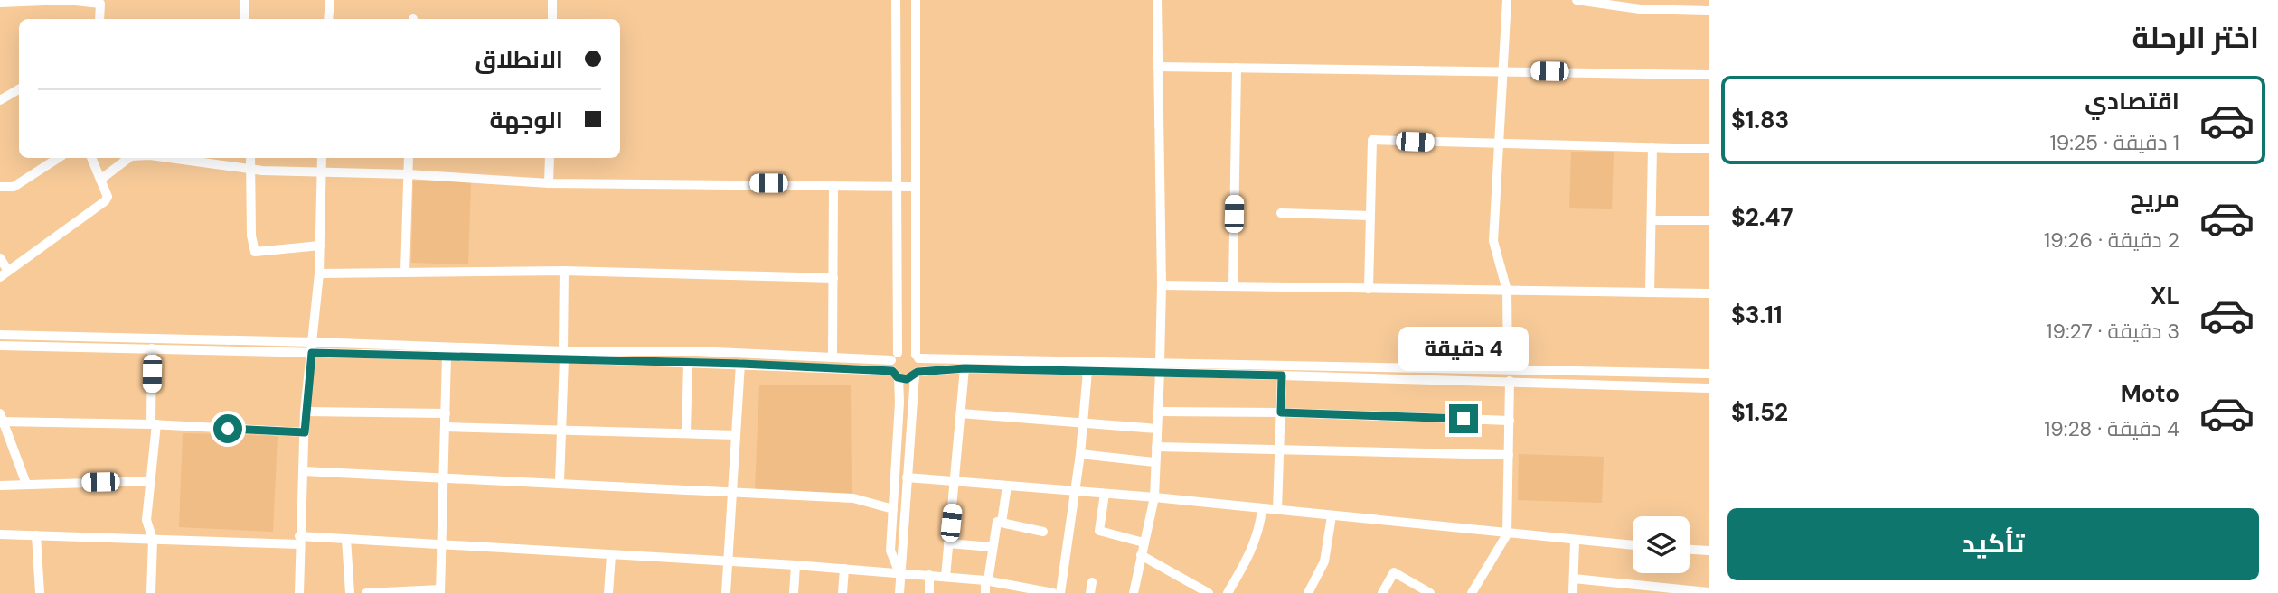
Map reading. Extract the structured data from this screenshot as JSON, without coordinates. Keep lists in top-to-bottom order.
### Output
{
  "page": {
    "heading": "اختر الرحلة",
    "banner": ["الانطلاق", "الوجهة"],
    "list": [
      {
        "name": "اقتصادي",
        "note": "1 دقيقة · 19:25",
        "value": "$1.83"
      },
      {
        "name": "مريح",
        "note": "2 دقيقة · 19:26",
        "value": "$2.47"
      },
      {
        "name": "XL",
        "note": "3 دقيقة · 19:27",
        "value": "$3.11"
      },
      {
        "name": "Moto",
        "note": "4 دقيقة · 19:28",
        "value": "$1.52"
      }
    ],
    "bubble": "4 دقيقة",
    "buttons": "تأكيد"
  }
}
